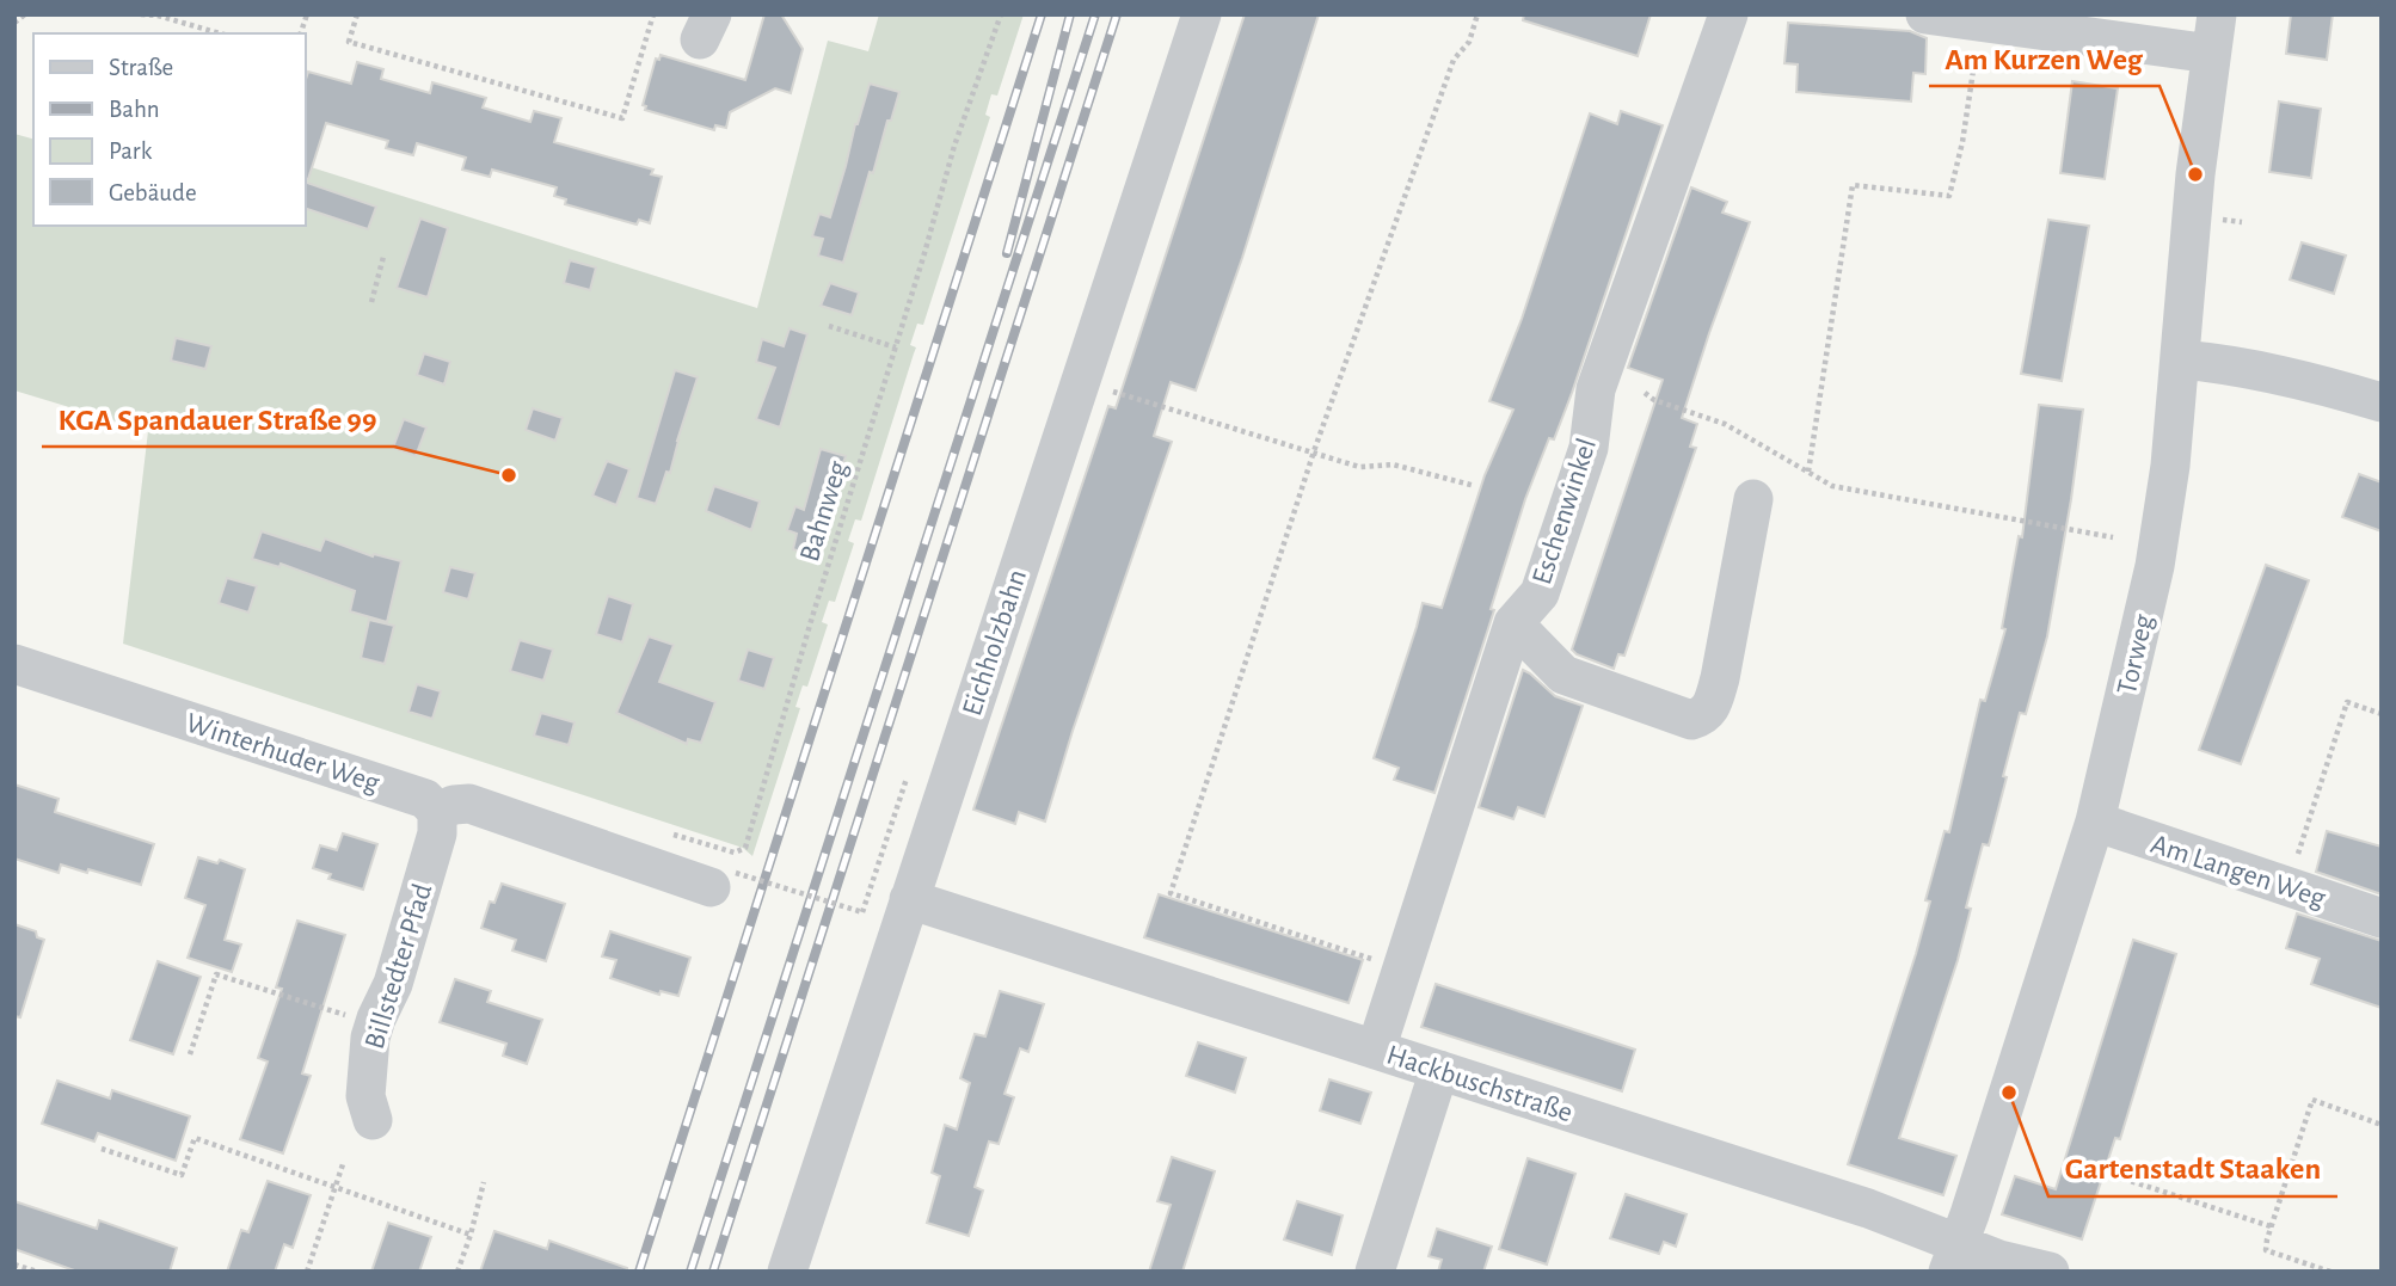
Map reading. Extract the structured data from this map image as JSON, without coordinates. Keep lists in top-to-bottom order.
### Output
{
  "streets": {
    "street": [
      "Eschenwinkel",
      "Eichholzbahn",
      "Torweg",
      "Winterhuder Weg",
      "Am Langen Weg",
      "Billstedter Pfad",
      "Hackbuschstraße"
    ],
    "path": ["Bahnweg"]
  },
  "crossings": [
    ["Eschenwinkel", "Hackbuschstraße"],
    ["Eichholzbahn", "Hackbuschstraße"],
    ["Torweg", "Am Langen Weg"],
    ["Torweg", "Hackbuschstraße"],
    ["Winterhuder Weg", "Billstedter Pfad"]
  ],
  "places": ["Am Kurzen Weg", "KGA Spandauer Straße 99", "Gartenstadt Staaken"],
  "legend": [
    "Straße",
    "Bahn",
    "Park",
    "Gebäude"
  ]
}
